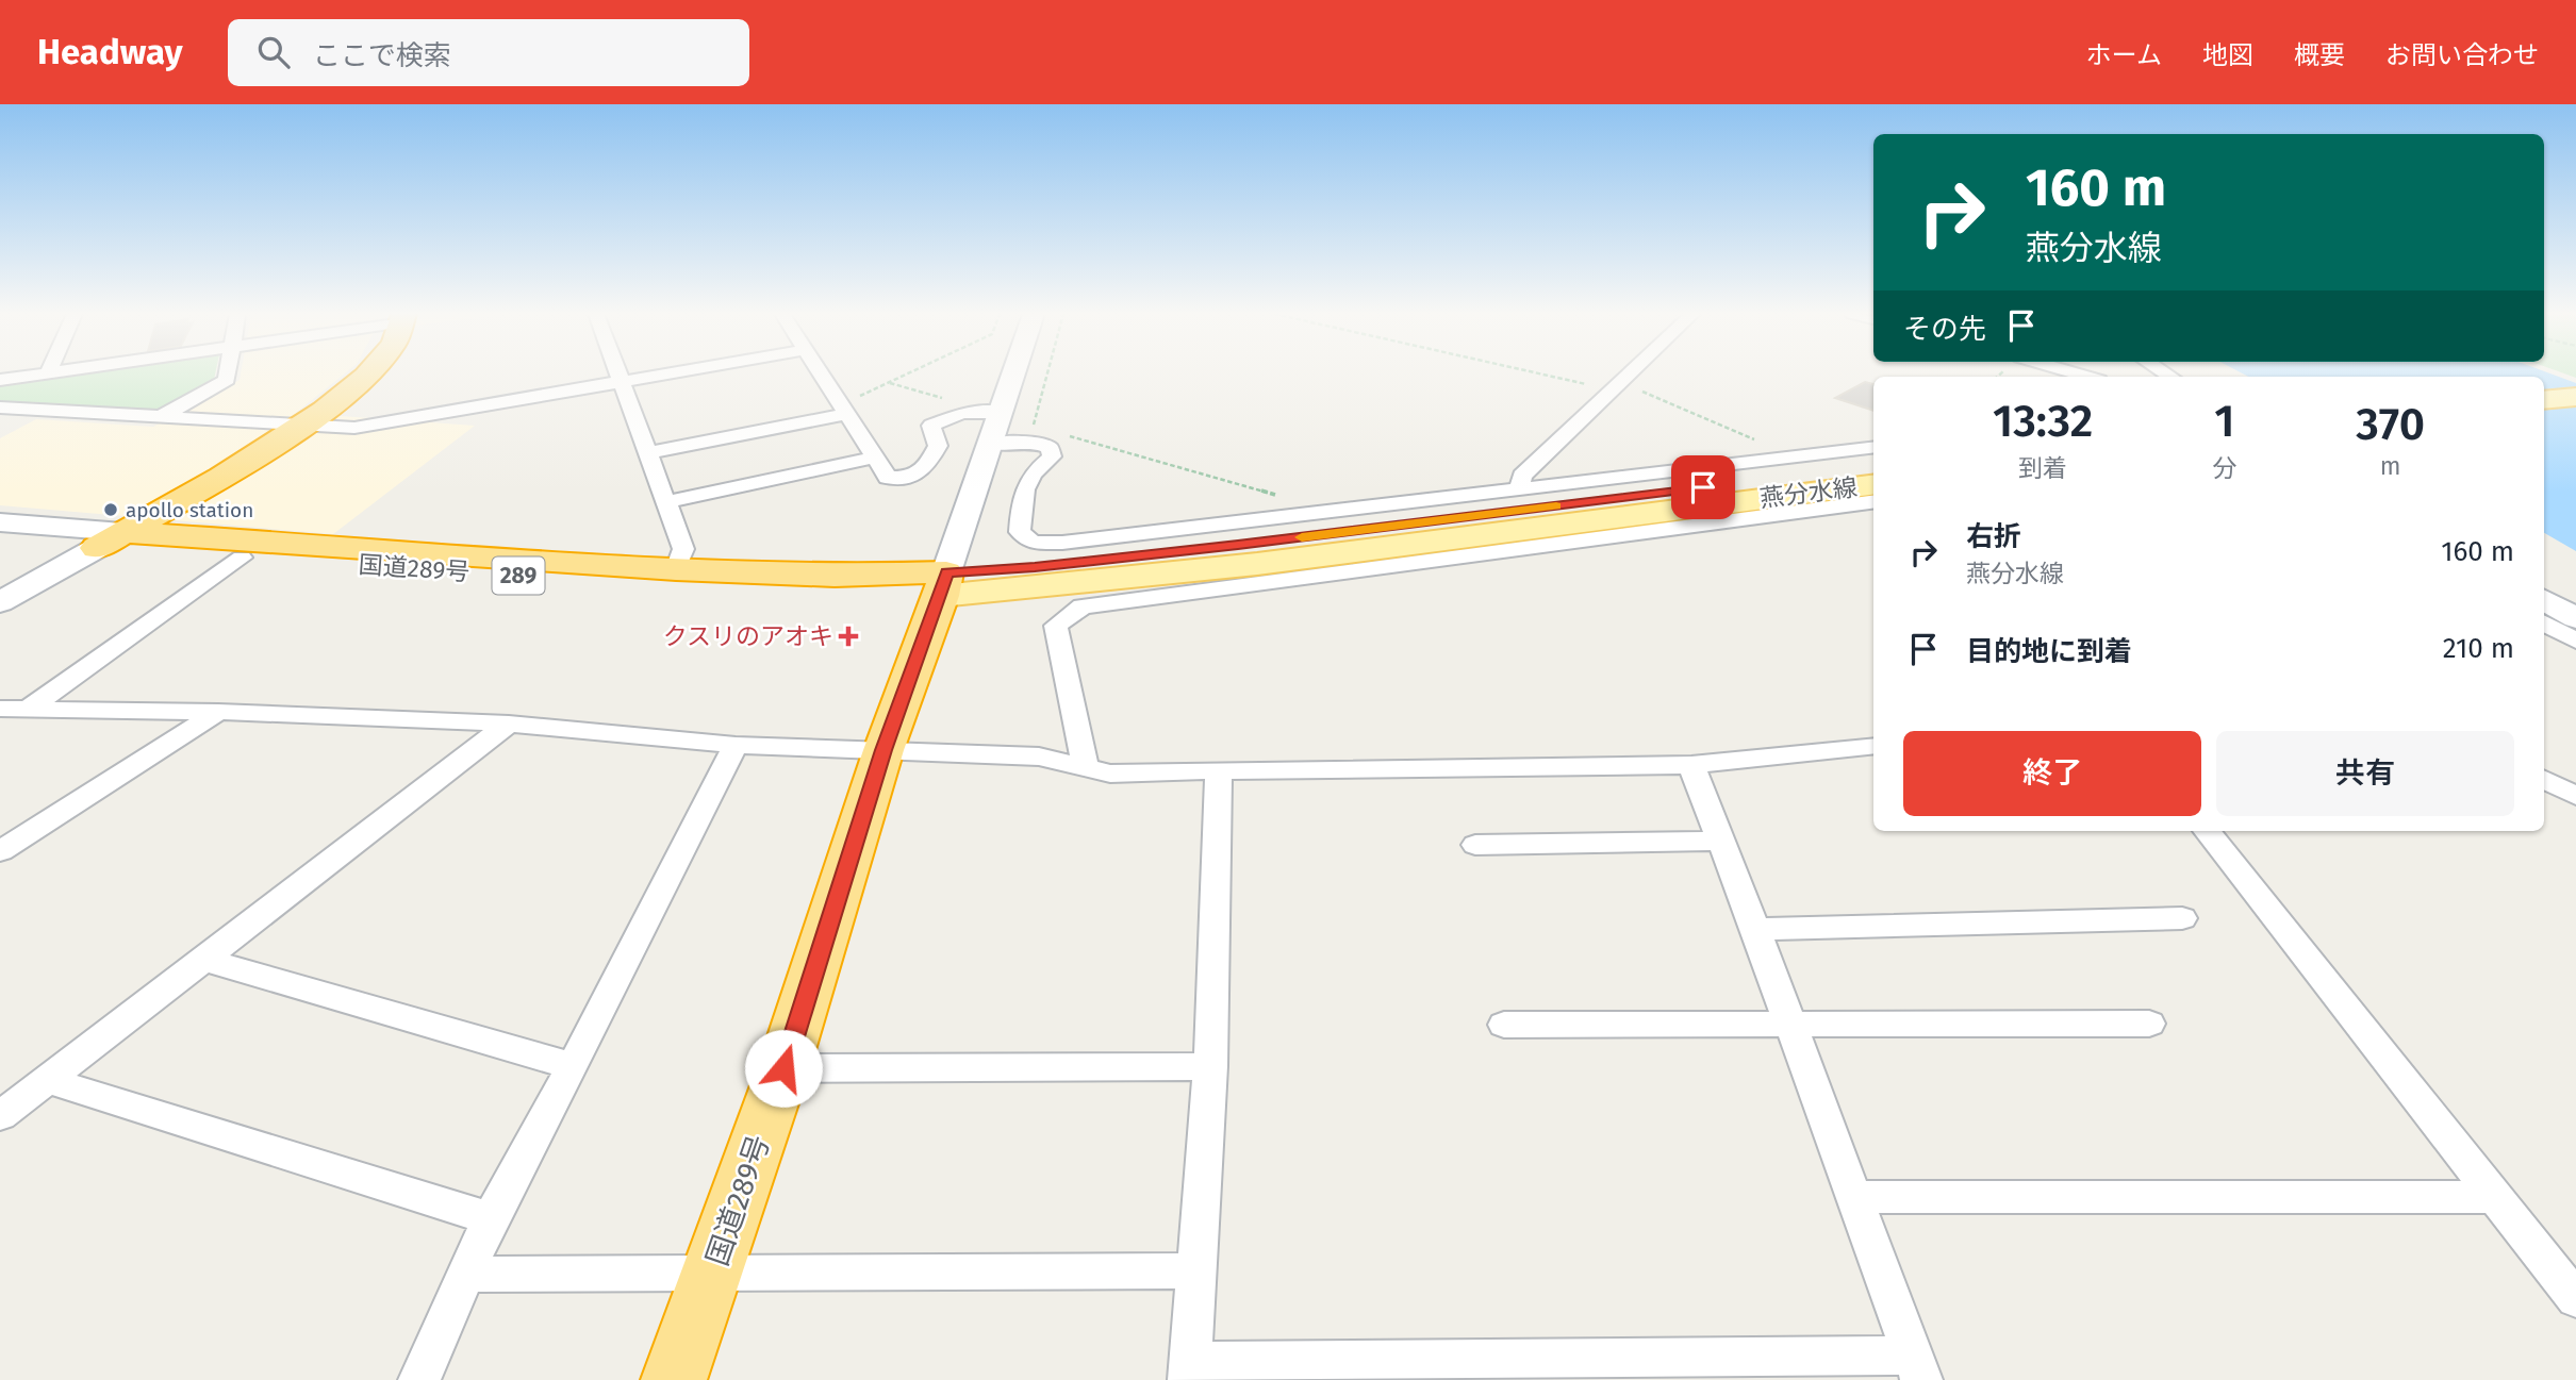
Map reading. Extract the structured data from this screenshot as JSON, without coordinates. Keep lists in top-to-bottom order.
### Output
{
  "streets": {
    "highway": ["国道289号", "289"],
    "main road": ["燕分水線"]
  },
  "crossings": [
    ["燕分水線", "国道289号"]
  ],
  "places": {
    "other": ["apollo station"],
    "health": ["クスリのアオキ"]
  },
  "page": {
    "header": "Headway",
    "search": "ここで検索",
    "nav": [
      "ホーム",
      "地図",
      "概要",
      "お問い合わせ"
    ],
    "turn": ["160 m", "燕分水線"],
    "then": "その先",
    "eta": [
      "13:32",
      "到着",
      "1",
      "分",
      "370",
      "m"
    ],
    "list": [
      {
        "name": "右折",
        "note": "燕分水線",
        "value": "160 m"
      },
      {
        "name": "目的地に到着",
        "value": "210 m"
      }
    ],
    "buttons": ["終了", "共有"]
  }
}
